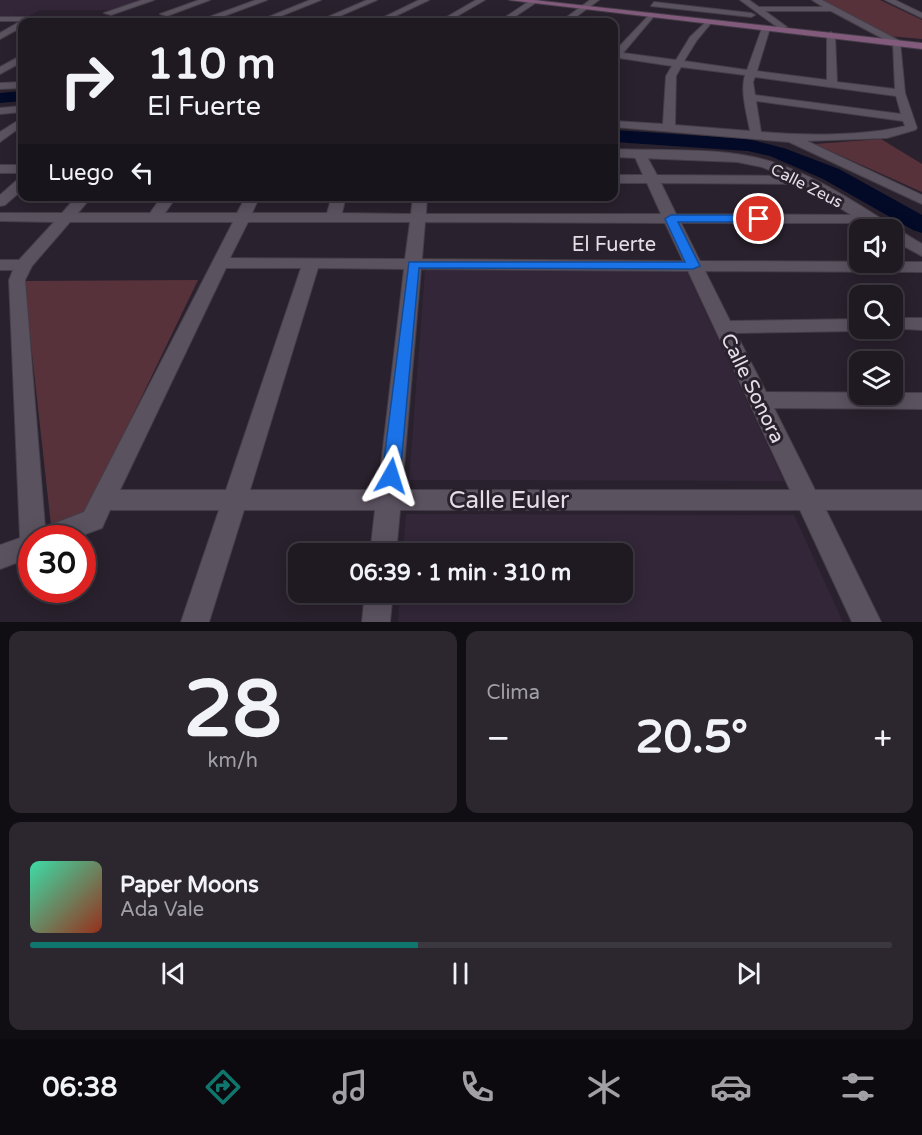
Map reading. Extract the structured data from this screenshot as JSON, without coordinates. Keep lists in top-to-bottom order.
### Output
{
  "streets": {
    "street": [
      "Calle Zeus",
      "El Fuerte",
      "Calle Sonora",
      "Calle Euler"
    ]
  },
  "crossings": [
    ["Calle Zeus", "Calle Sonora"],
    ["El Fuerte", "Calle Sonora"],
    ["Calle Sonora", "Calle Euler"]
  ],
  "page": {
    "turn": ["110 m", "El Fuerte"],
    "then": "Luego",
    "limit": "30",
    "trip": "06:39 · 1 min · 310 m",
    "tile": [
      ["28", "km/h"],
      "Clima"
    ],
    "heat": ["−", "20.5°", "+"],
    "song": ["Paper Moons", "Ada Vale"],
    "tabs": "06:38"
  }
}
